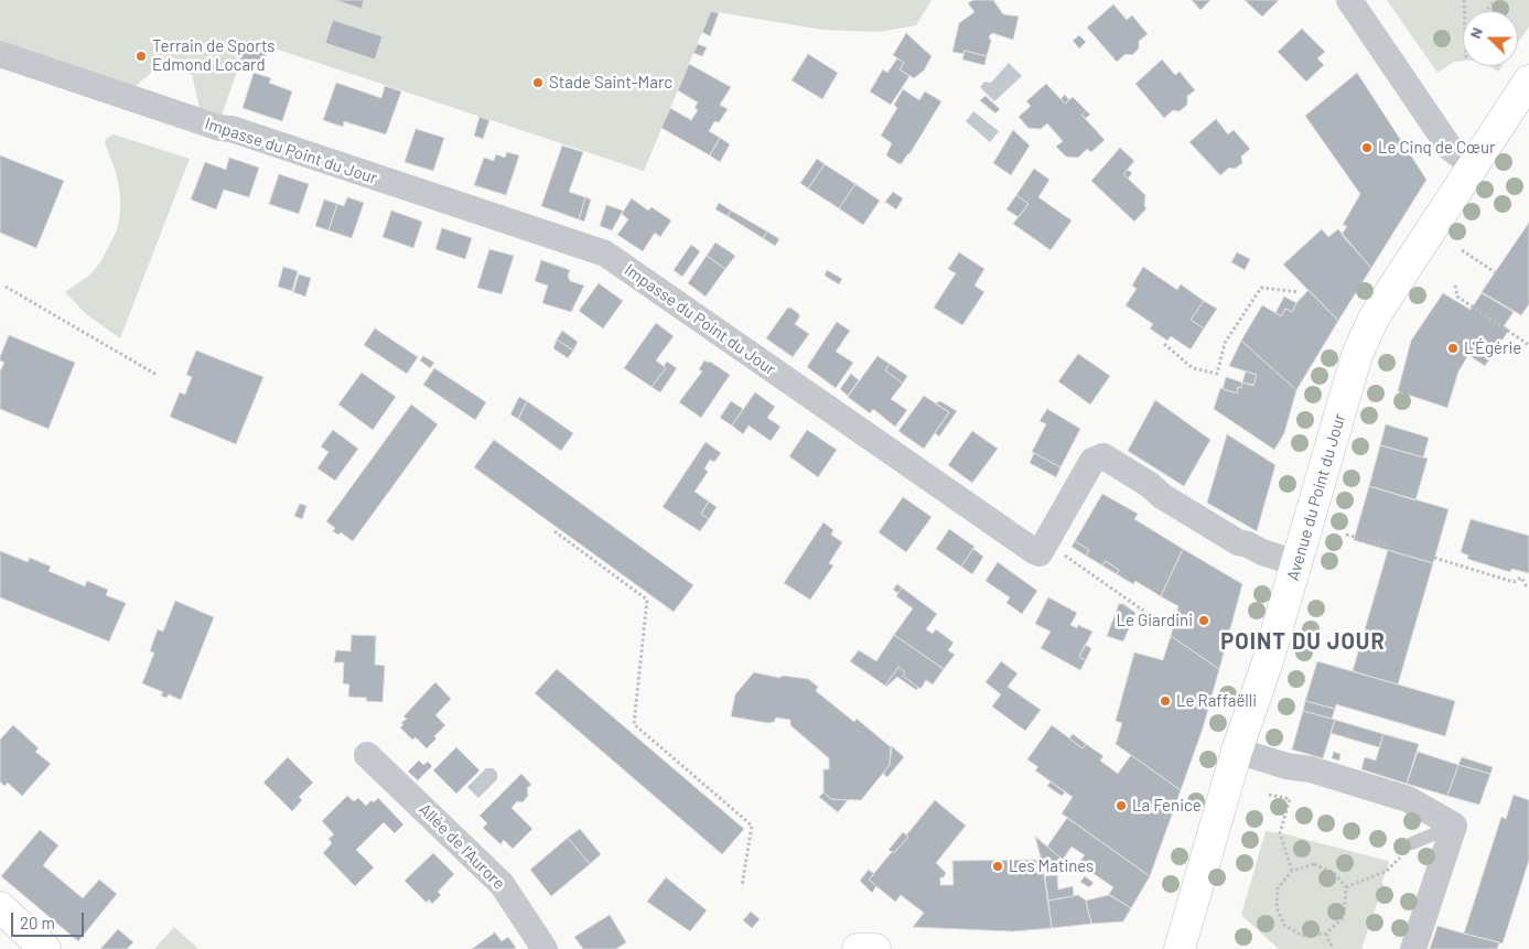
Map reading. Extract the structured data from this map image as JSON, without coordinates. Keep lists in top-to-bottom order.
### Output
{
  "streets": {
    "main road": ["Avenue du Point du Jour"],
    "street": ["Impasse du Point du Jour", "Allée de l'Aurore"]
  },
  "crossings": [
    ["Impasse du Point du Jour", "Avenue du Point du Jour"]
  ],
  "districts": ["POINT DU JOUR"],
  "places": [
    "Terrain de Sports Edmond Locard",
    "Stade Saint-Marc",
    "Le Cinq de Cœur",
    "L'Égérie",
    "Le Giardini",
    "Le Raffaëlli",
    "La Fenice",
    "Les Matines"
  ],
  "scale_bar": "20 m",
  "north": "left"
}
